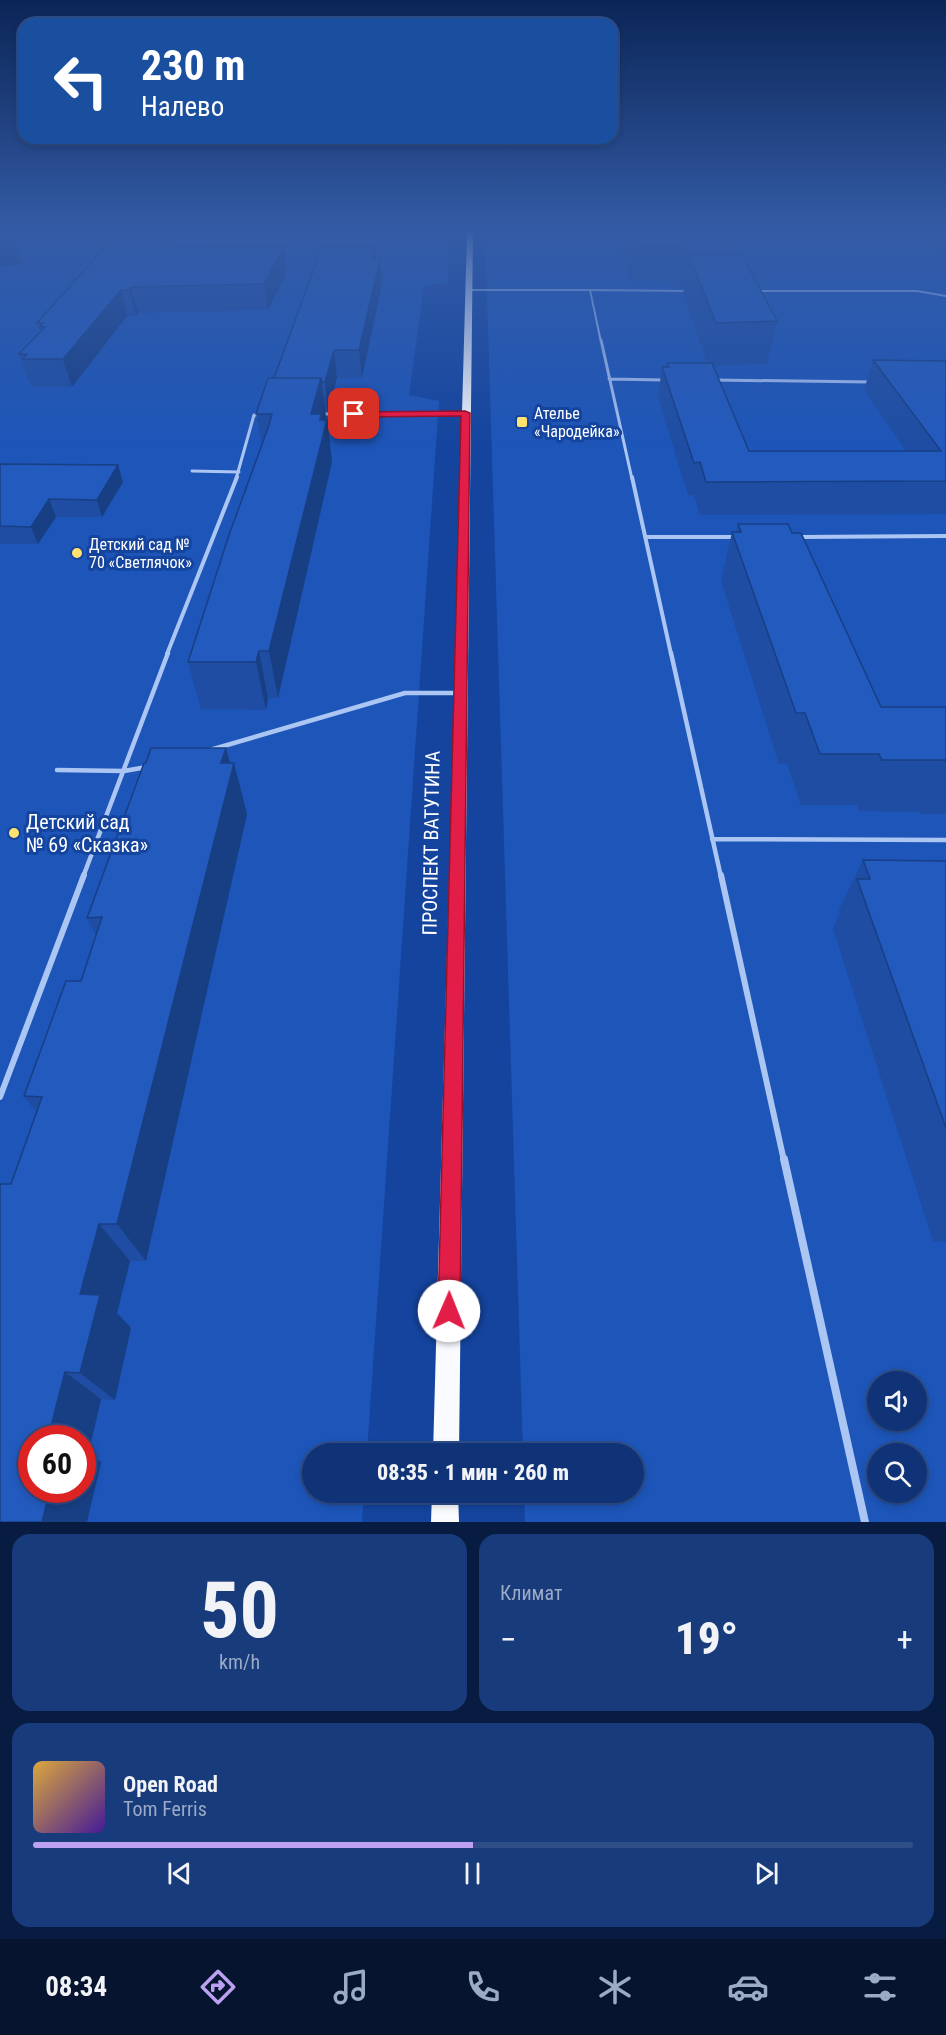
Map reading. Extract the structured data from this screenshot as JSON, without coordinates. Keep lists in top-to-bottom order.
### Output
{
  "streets": {
    "main road": ["ПРОСПЕКТ ВАТУТИНА"]
  },
  "places": {
    "transit": ["Ателье «Чародейка»"],
    "other": ["Детский сад № 70 «Светлячок»", "Детский сад № 69 «Сказка»"]
  },
  "page": {
    "turn": ["230 m", "Налево"],
    "limit": "60",
    "trip": "08:35 · 1 мин · 260 m",
    "tile": [
      ["50", "km/h"],
      "Климат"
    ],
    "heat": ["−", "19°", "+"],
    "song": ["Open Road", "Tom Ferris"],
    "tabs": "08:34"
  }
}
